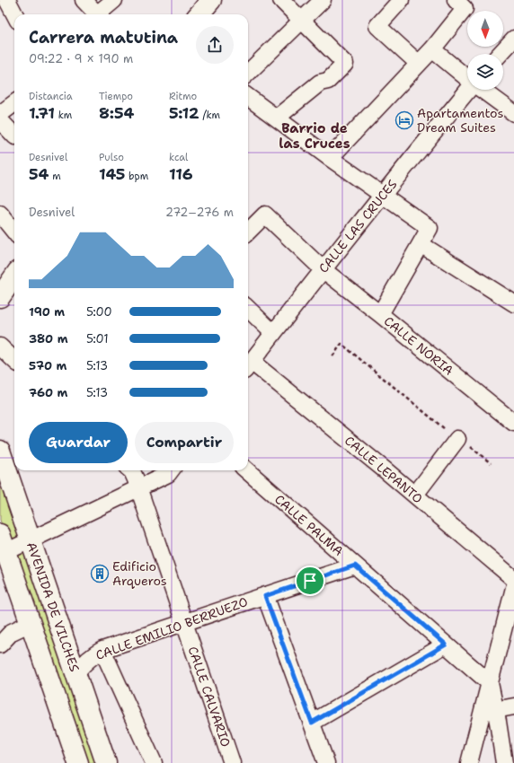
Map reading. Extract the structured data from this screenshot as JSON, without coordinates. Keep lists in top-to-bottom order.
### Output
{
  "streets": {
    "street": [
      "CALLE LAS CRUCES",
      "CALLE NORIA",
      "CALLE LEPANTO",
      "CALLE PALMA",
      "AVENIDA DE VILCHES",
      "CALLE EMILIO BERRUEZO",
      "CALLE CALVARIO"
    ]
  },
  "crossings": [
    ["CALLE LAS CRUCES", "CALLE NORIA"],
    ["CALLE LAS CRUCES", "CALLE LEPANTO"],
    ["CALLE PALMA", "CALLE EMILIO BERRUEZO"],
    ["AVENIDA DE VILCHES", "CALLE EMILIO BERRUEZO"],
    ["CALLE EMILIO BERRUEZO", "CALLE CALVARIO"]
  ],
  "districts": ["Barrio de las Cruces"],
  "places": {
    "hotel": ["Apartamentos Dream Suites"],
    "building": ["Edificio Arqueros"]
  },
  "north": "bottom",
  "page": {
    "heading": ["Carrera matutina", "09:22 · 9 × 190 m"],
    "stats": [
      ["Distancia", "1.71 km"],
      ["Tiempo", "8:54"],
      ["Ritmo", "5:12 /km"],
      ["Desnivel", "54 m"],
      ["Pulso", "145 bpm"],
      ["kcal", "116"]
    ],
    "chart": ["Desnivel", "272–276 m"],
    "list": [
      {
        "name": "190 m",
        "note": "5:00"
      },
      {
        "name": "380 m",
        "note": "5:01"
      },
      {
        "name": "570 m",
        "note": "5:13"
      },
      {
        "name": "760 m",
        "note": "5:13"
      }
    ],
    "buttons": ["Guardar", "Compartir"]
  }
}
